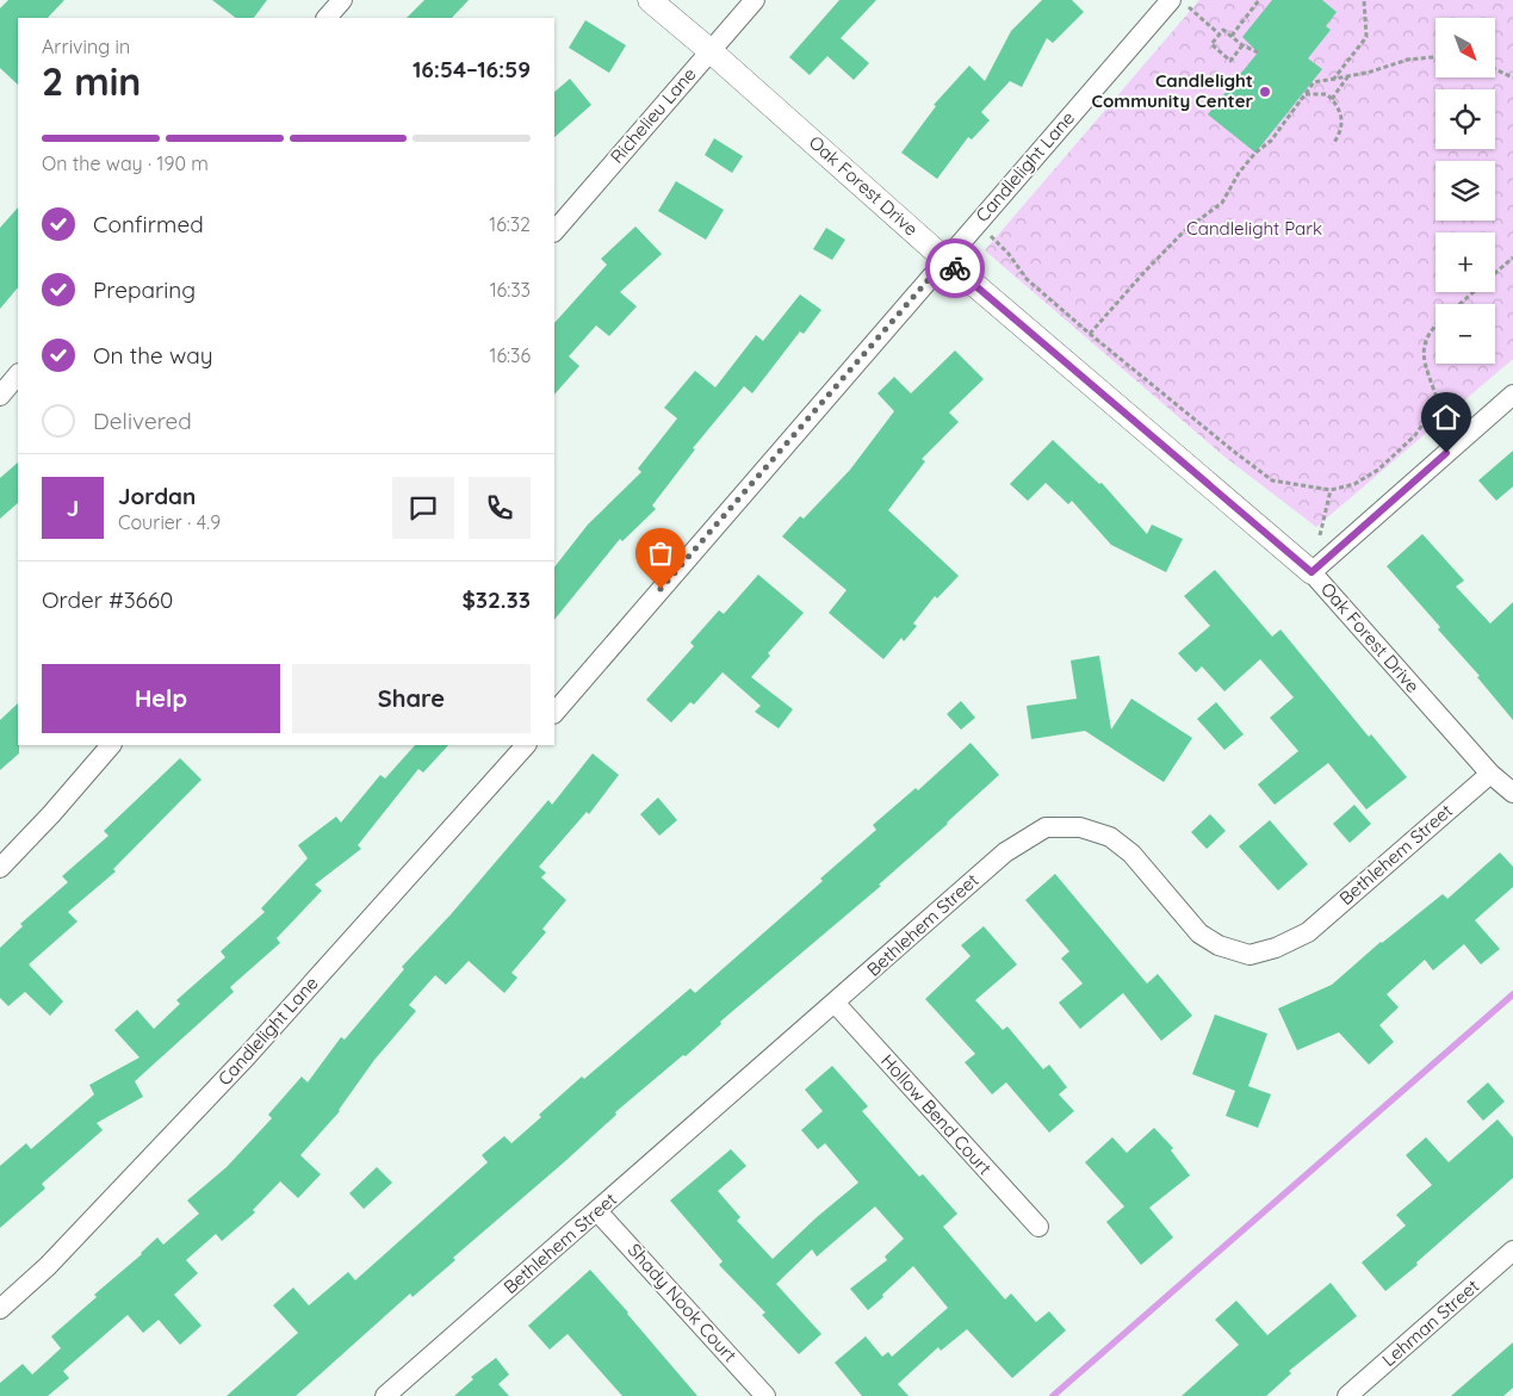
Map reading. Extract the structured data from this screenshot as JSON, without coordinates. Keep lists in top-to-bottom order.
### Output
{
  "streets": {
    "street": [
      "Richelieu Lane",
      "Candlelight Lane",
      "Oak Forest Drive",
      "Bethlehem Street",
      "Hollow Bend Court",
      "Shady Nook Court",
      "Lehman Street"
    ]
  },
  "crossings": [
    ["Richelieu Lane", "Oak Forest Drive"],
    ["Candlelight Lane", "Oak Forest Drive"],
    ["Oak Forest Drive", "Bethlehem Street"],
    ["Bethlehem Street", "Hollow Bend Court"],
    ["Bethlehem Street", "Shady Nook Court"]
  ],
  "parks": ["Candlelight Park"],
  "places": ["Candlelight Community Center"],
  "north": "bottom right",
  "page": {
    "map_buttons": ["+", "−"],
    "heading": ["2 min", "Arriving in", "16:54–16:59"],
    "panel": [
      "Jordan",
      "Courier · 4.9",
      "Order #3660",
      "$32.33"
    ],
    "bar": "On the way · 190 m",
    "list": [
      ["Confirmed", "16:32"],
      ["Preparing", "16:33"],
      ["On the way", "16:36"],
      "Delivered"
    ],
    "round": "J",
    "buttons": ["Help", "Share"]
  }
}
